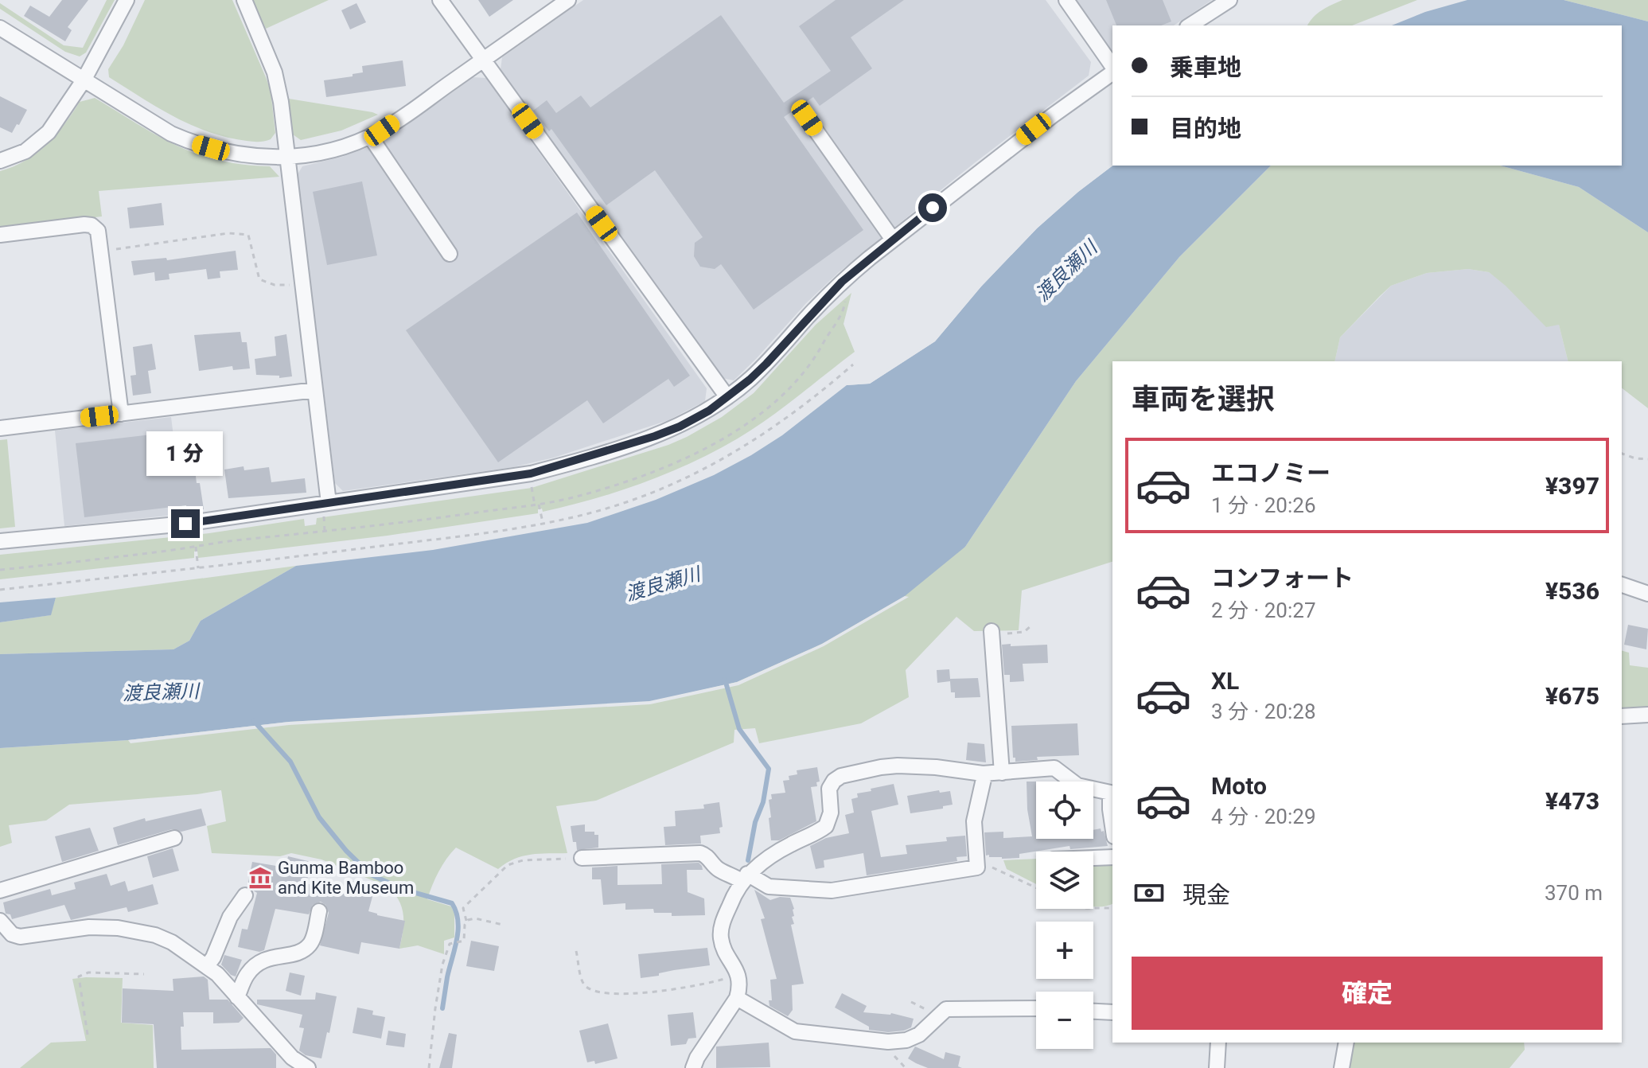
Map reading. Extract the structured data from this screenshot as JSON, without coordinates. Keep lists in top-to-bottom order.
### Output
{
  "water": ["渡良瀬川"],
  "places": {
    "museum": ["Gunma Bamboo and Kite Museum"]
  },
  "page": {
    "banner": ["乗車地", "目的地"],
    "heading": "車両を選択",
    "bubble": "1 分",
    "list": [
      {
        "name": "エコノミー",
        "note": "1 分 · 20:26",
        "value": "¥397"
      },
      {
        "name": "コンフォート",
        "note": "2 分 · 20:27",
        "value": "¥536"
      },
      {
        "name": "XL",
        "note": "3 分 · 20:28",
        "value": "¥675"
      },
      {
        "name": "Moto",
        "note": "4 分 · 20:29",
        "value": "¥473"
      }
    ],
    "map_buttons": ["+", "−"],
    "pay": ["現金", "370 m"],
    "buttons": "確定"
  }
}
